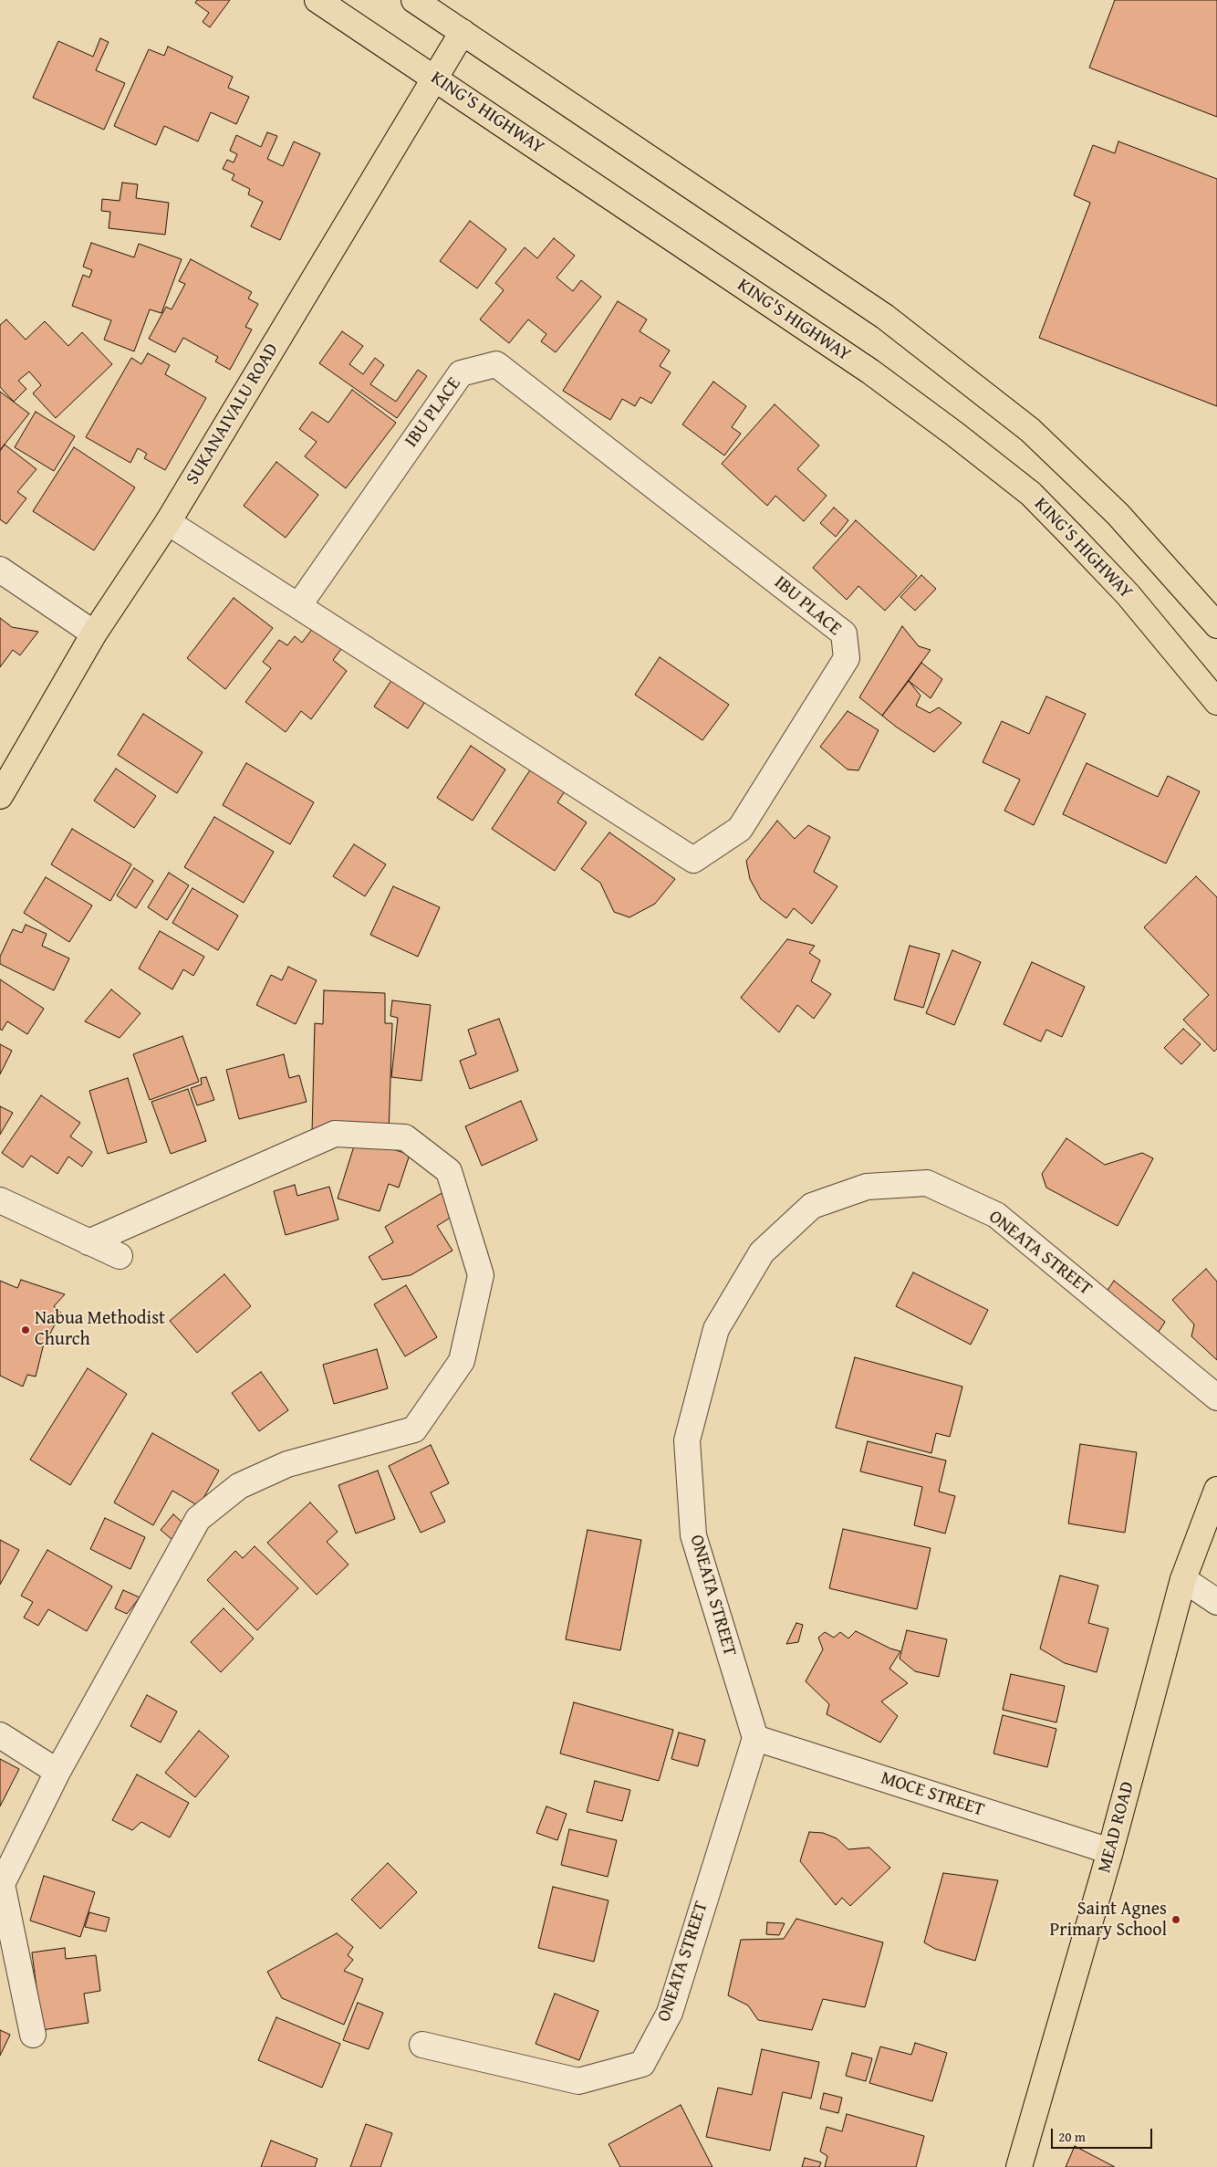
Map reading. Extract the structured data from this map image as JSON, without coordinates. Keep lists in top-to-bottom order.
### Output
{
  "streets": {
    "main road": ["KING'S HIGHWAY", "SUKANAIVALU ROAD", "MEAD ROAD"],
    "street": ["IBU PLACE", "ONEATA STREET", "MOCE STREET"]
  },
  "crossings": [
    ["KING'S HIGHWAY", "SUKANAIVALU ROAD"],
    ["IBU PLACE", "SUKANAIVALU ROAD"],
    ["ONEATA STREET", "MOCE STREET"],
    ["MOCE STREET", "MEAD ROAD"]
  ],
  "places": ["Nabua Methodist Church", "Saint Agnes Primary School"],
  "scale_bar": "20 m"
}
